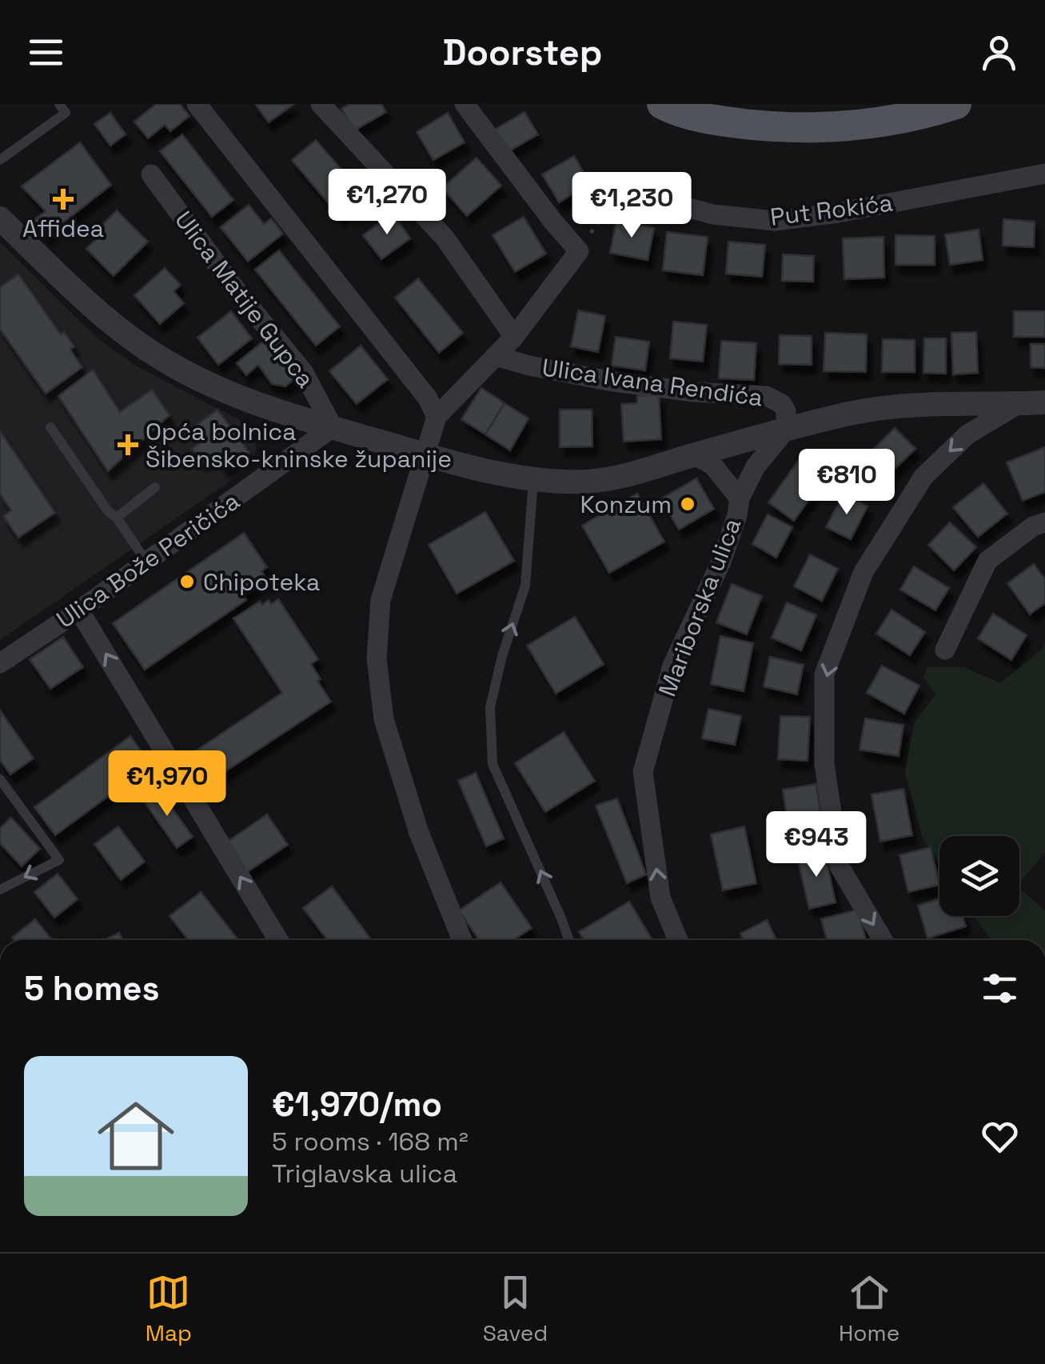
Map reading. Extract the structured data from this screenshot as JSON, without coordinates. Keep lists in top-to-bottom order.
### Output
{
  "streets": {
    "street": [
      "Put Rokića",
      "Ulica Matije Gupca",
      "Ulica Ivana Rendića",
      "Ulica Bože Peričića",
      "Mariborska ulica"
    ]
  },
  "crossings": [
    ["Ulica Matije Gupca", "Ulica Ivana Rendića"],
    ["Ulica Matije Gupca", "Ulica Bože Peričića"],
    ["Ulica Matije Gupca", "Mariborska ulica"],
    ["Ulica Ivana Rendića", "Mariborska ulica"]
  ],
  "one_way": ["Mariborska ulica"],
  "places": {
    "health": ["Affidea", "Opća bolnica Šibensko-kninske županije"],
    "other": ["Konzum", "Chipoteka"]
  },
  "page": {
    "header": "Doorstep",
    "price": [
      "€1,270",
      "€1,230",
      "€810",
      "€1,970",
      "€943"
    ],
    "heading": "5 homes",
    "list": [
      {
        "name": "€1,970/mo",
        "note": "5 rooms · 168 m² · Triglavska ulica"
      }
    ],
    "tabs": ["Map", "Saved", "Home"]
  }
}
